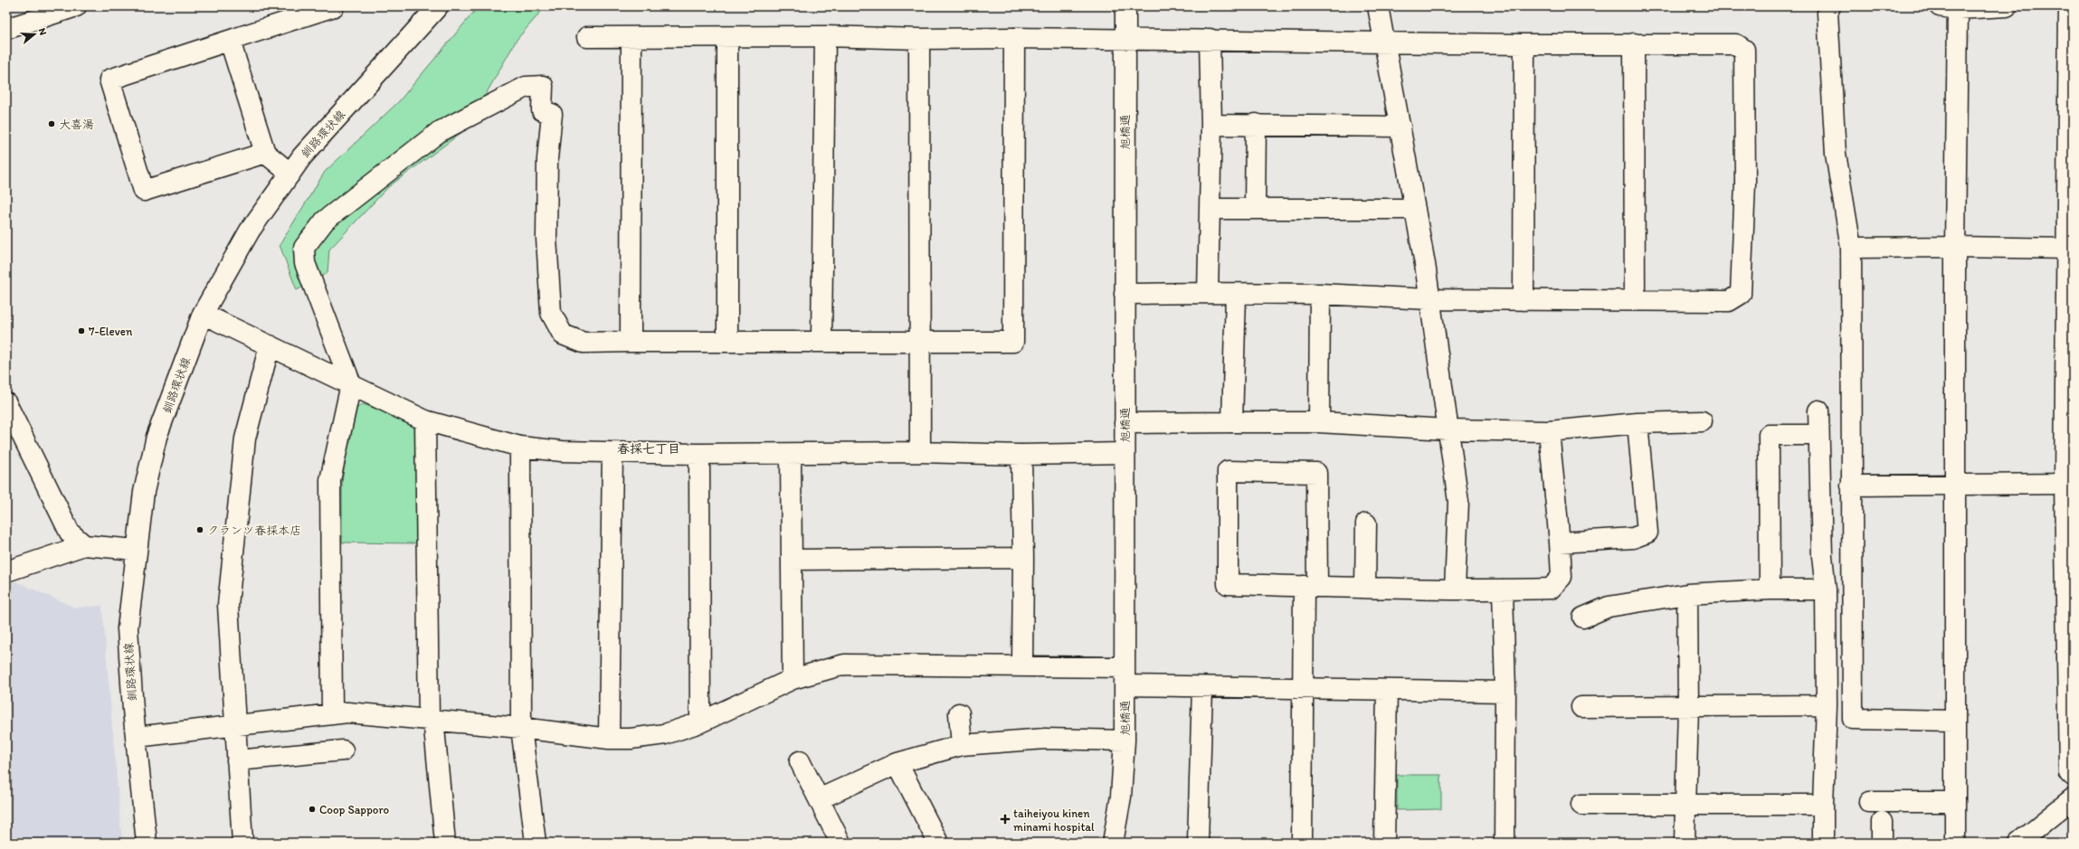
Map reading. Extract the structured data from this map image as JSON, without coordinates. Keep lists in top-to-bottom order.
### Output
{
  "streets": {
    "street": ["旭橋通", "釧路環状線"]
  },
  "districts": ["春採七丁目"],
  "places": {
    "other": [
      "大喜湯",
      "7-Eleven",
      "クランツ春採本店",
      "Coop Sapporo"
    ],
    "health": ["taiheiyou kinen minami hospital"]
  },
  "north": "right"
}
